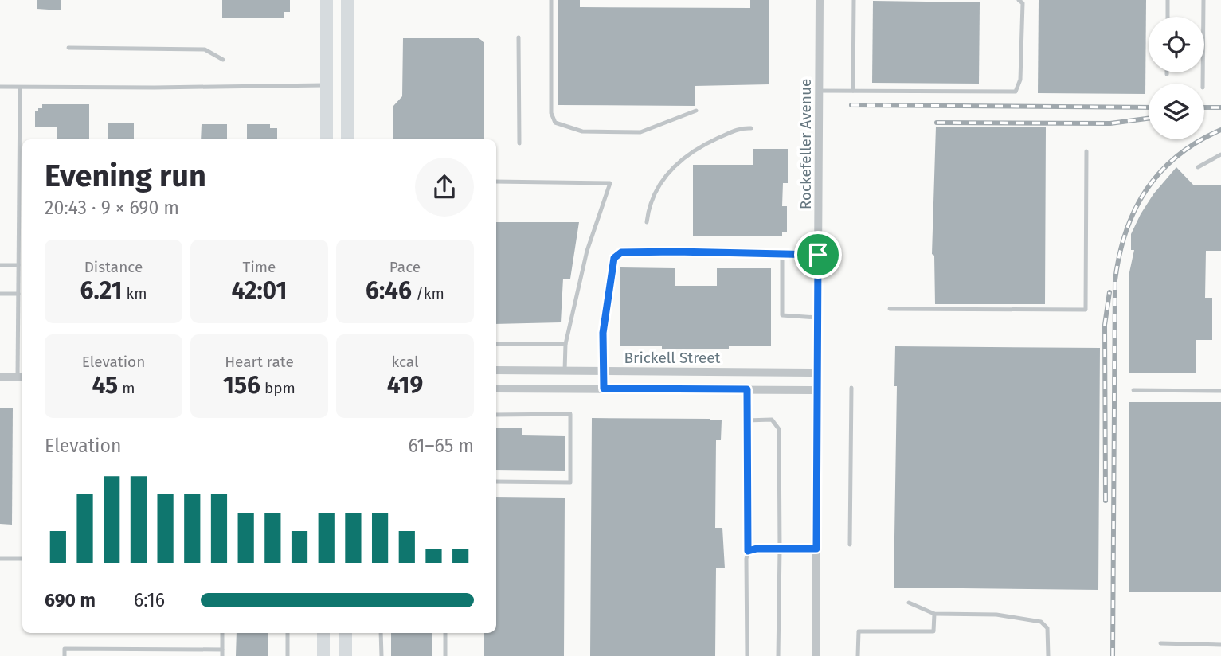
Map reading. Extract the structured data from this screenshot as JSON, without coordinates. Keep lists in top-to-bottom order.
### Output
{
  "streets": {
    "street": ["Rockefeller Avenue", "Brickell Street"]
  },
  "crossings": [
    ["Rockefeller Avenue", "Brickell Street"]
  ],
  "page": {
    "heading": ["Evening run", "20:43 · 9 × 690 m"],
    "stats": [
      ["Distance", "6.21 km"],
      ["Time", "42:01"],
      ["Pace", "6:46 /km"],
      ["Elevation", "45 m"],
      ["Heart rate", "156 bpm"],
      ["kcal", "419"]
    ],
    "chart": ["Elevation", "61–65 m"],
    "list": [
      {
        "name": "690 m",
        "note": "6:16"
      }
    ]
  }
}
